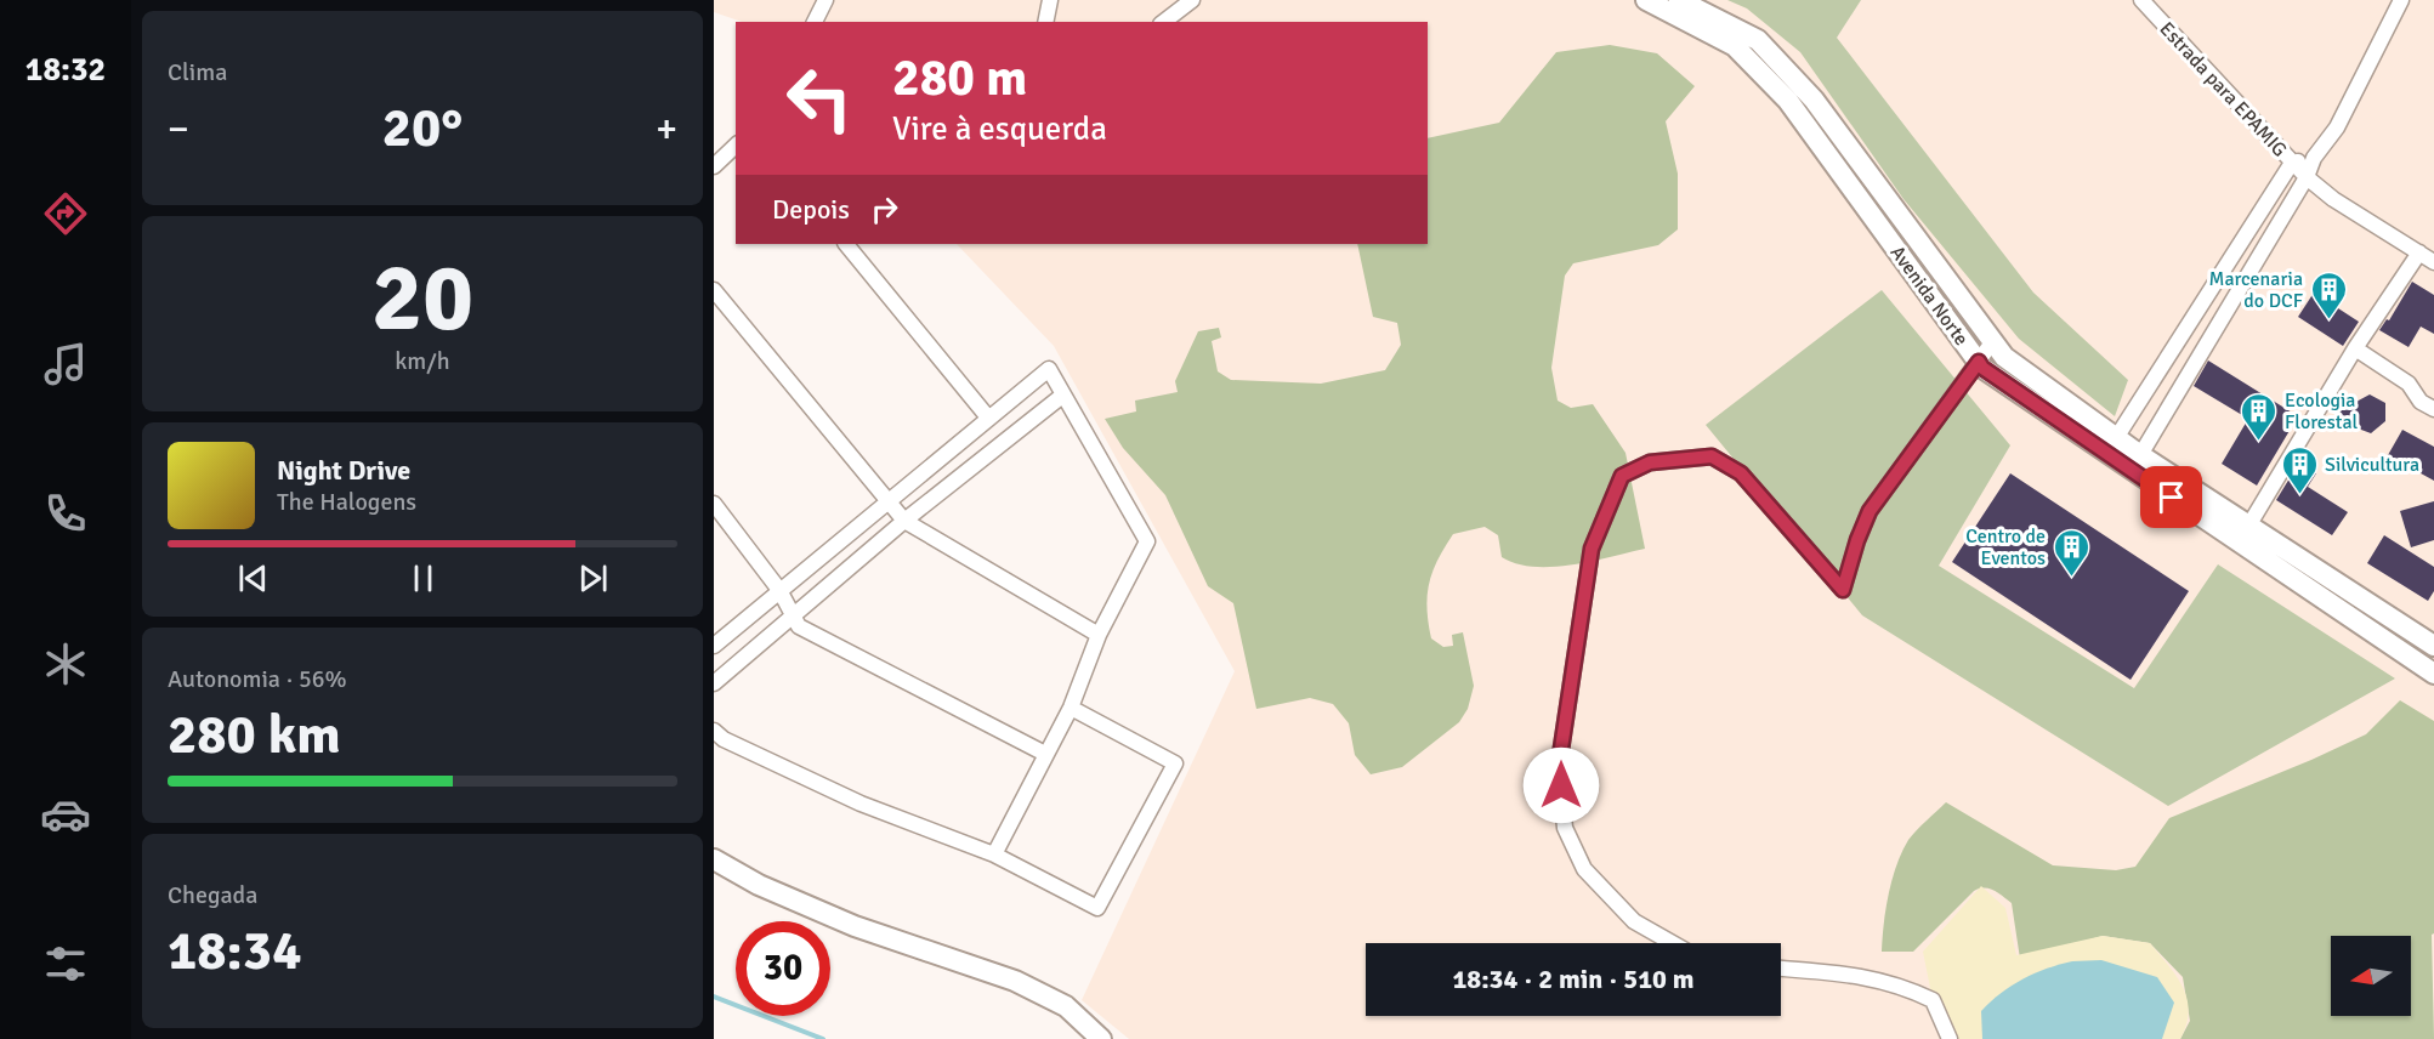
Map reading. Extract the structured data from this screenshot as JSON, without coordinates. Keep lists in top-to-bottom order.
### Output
{
  "streets": {
    "street": ["Estrada para EPAMIG", "Avenida Norte"]
  },
  "places": {
    "building": [
      "Marcenaria do DCF",
      "Ecologia Florestal",
      "Silvicultura",
      "Centro de Eventos"
    ]
  },
  "north": "left",
  "page": {
    "tabs": "18:32",
    "tile": [
      "Clima",
      ["20", "km/h"],
      ["Autonomia · 56%", "280 km"],
      ["Chegada", "18:34"]
    ],
    "turn": ["280 m", "Vire à esquerda"],
    "heat": ["−", "20°", "+"],
    "then": "Depois",
    "song": ["Night Drive", "The Halogens"],
    "limit": "30",
    "trip": "18:34 · 2 min · 510 m"
  }
}
